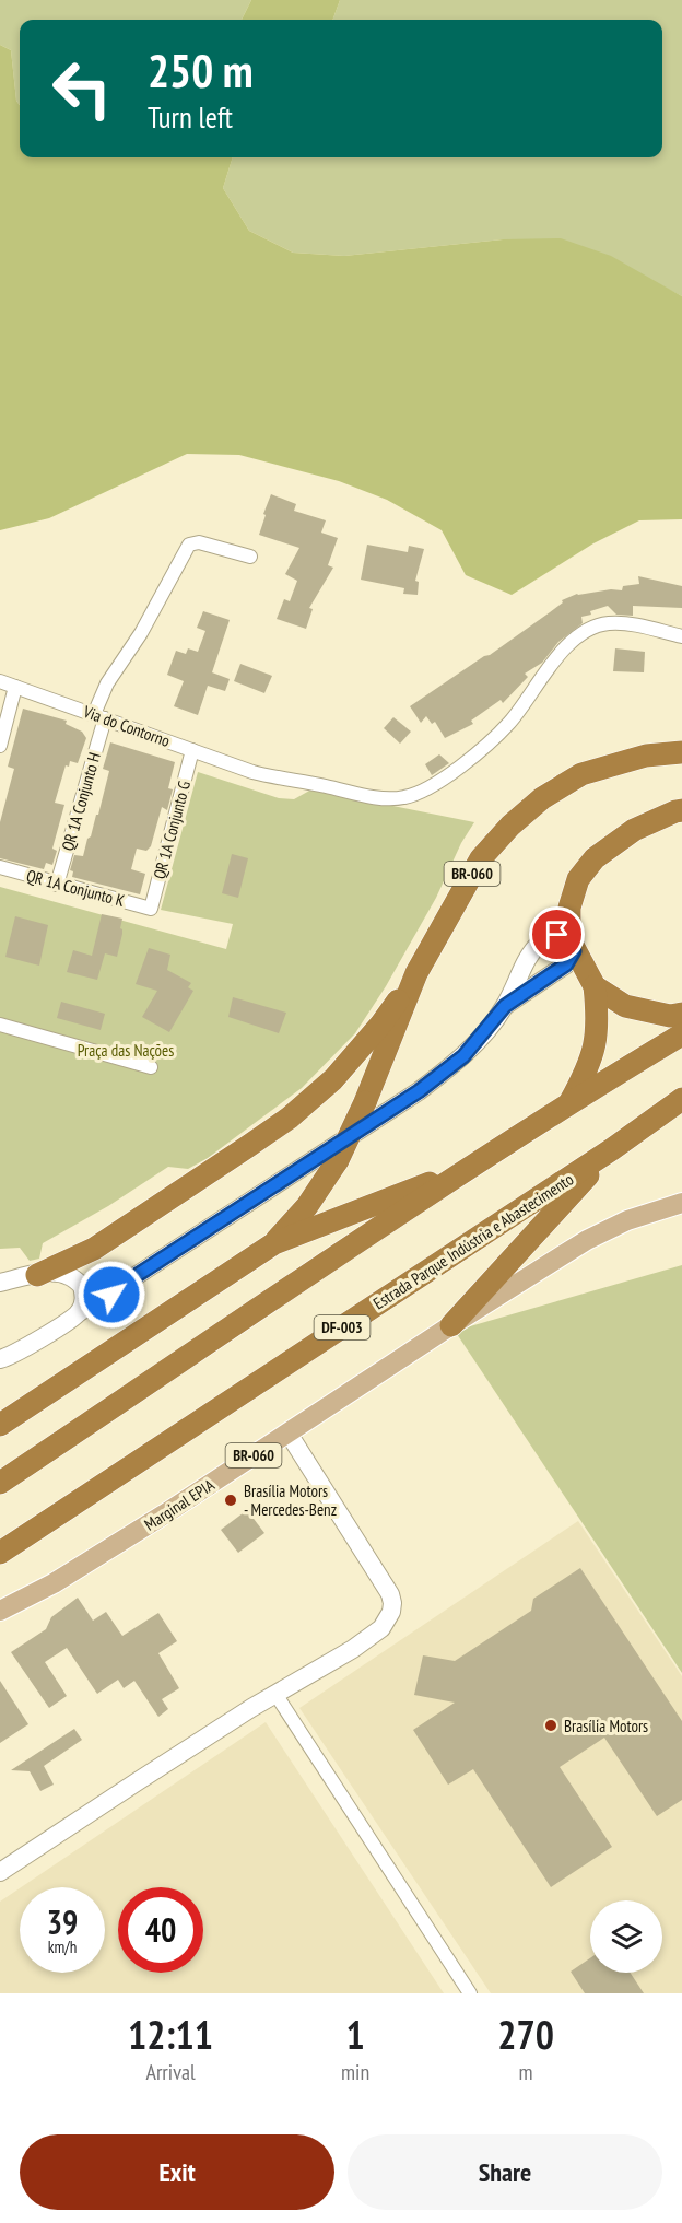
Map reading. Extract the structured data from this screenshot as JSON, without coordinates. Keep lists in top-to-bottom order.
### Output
{
  "streets": {
    "highway": ["BR-060", "Estrada Parque Indústria e Abastecimento", "DF-003"],
    "main road": ["Marginal EPIA"],
    "street": [
      "Via do Contorno",
      "QR 1A Conjunto H",
      "QR 1A Conjunto G",
      "QR 1A Conjunto K"
    ]
  },
  "crossings": [
    ["Via do Contorno", "QR 1A Conjunto H"],
    ["Via do Contorno", "QR 1A Conjunto G"],
    ["QR 1A Conjunto H", "QR 1A Conjunto K"],
    ["QR 1A Conjunto G", "QR 1A Conjunto K"],
    ["BR-060", "Marginal EPIA"]
  ],
  "parks": ["Praça das Nações"],
  "places": ["Brasília Motors - Mercedes-Benz", "Brasília Motors"],
  "page": {
    "turn": ["250 m", "Turn left"],
    "speed": "39 km/h",
    "limit": "40",
    "eta": [
      "12:11",
      "Arrival",
      "1",
      "min",
      "270",
      "m"
    ],
    "buttons": ["Exit", "Share"]
  }
}
